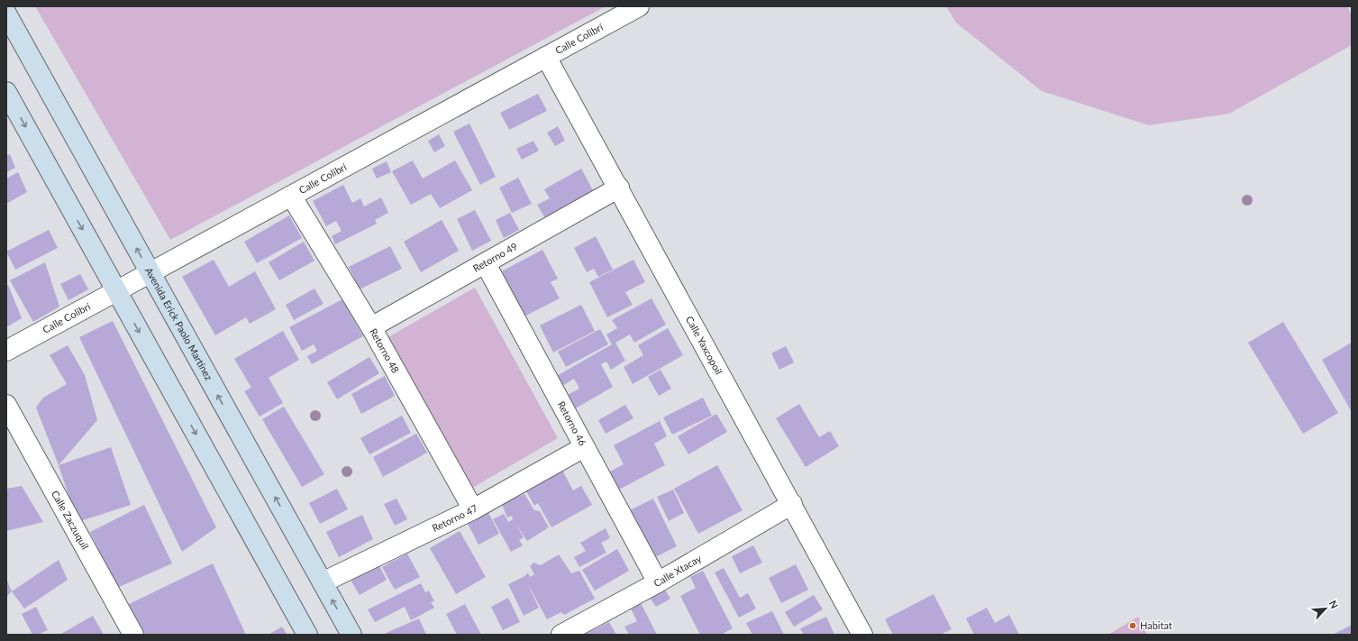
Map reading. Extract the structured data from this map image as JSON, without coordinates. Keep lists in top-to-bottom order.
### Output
{
  "streets": {
    "main road": ["Avenida Erick Paolo Martínez"],
    "street": [
      "Calle Colibrí",
      "Retorno 49",
      "Calle Yaxcopoil",
      "Retorno 48",
      "Retorno 46",
      "Retorno 47",
      "Calle Zaczuquil",
      "Calle Xtacay"
    ]
  },
  "crossings": [
    ["Calle Colibrí", "Avenida Erick Paolo Martínez"],
    ["Calle Colibrí", "Calle Yaxcopoil"],
    ["Calle Colibrí", "Retorno 48"],
    ["Retorno 49", "Calle Yaxcopoil"],
    ["Retorno 49", "Retorno 48"],
    ["Retorno 49", "Retorno 46"],
    ["Avenida Erick Paolo Martínez", "Retorno 47"],
    ["Calle Yaxcopoil", "Calle Xtacay"],
    ["Retorno 48", "Retorno 47"],
    ["Retorno 46", "Retorno 47"],
    ["Retorno 46", "Calle Xtacay"]
  ],
  "places": ["Habitat"],
  "north": "top right"
}
